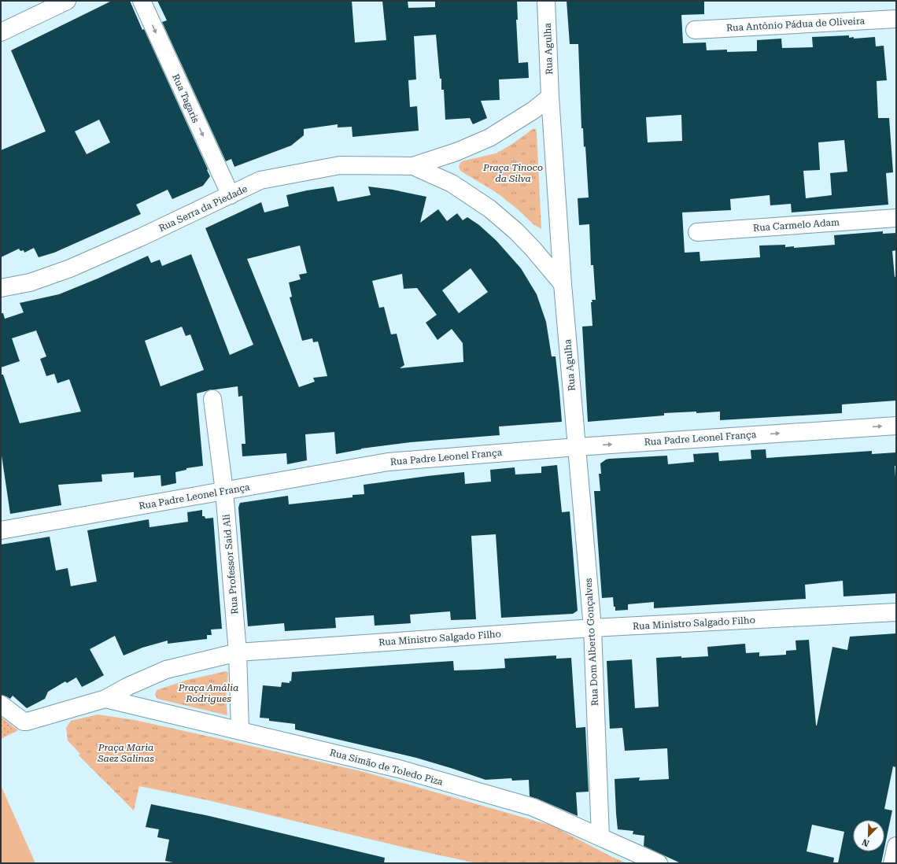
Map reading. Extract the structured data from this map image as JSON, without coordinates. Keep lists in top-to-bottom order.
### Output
{
  "streets": {
    "street": [
      "Rua Antônio Pádua de Oliveira",
      "Rua Agulha",
      "Rua Tagaris",
      "Rua Serra da Piedade",
      "Rua Carmelo Adam",
      "Rua Padre Leonel França",
      "Rua Professor Said Ali",
      "Rua Ministro Salgado Filho",
      "Rua Dom Alberto Gonçalves",
      "Rua Simão de Toledo Piza"
    ]
  },
  "crossings": [
    ["Rua Agulha", "Rua Padre Leonel França"],
    ["Rua Agulha", "Rua Dom Alberto Gonçalves"],
    ["Rua Tagaris", "Rua Serra da Piedade"],
    ["Rua Padre Leonel França", "Rua Professor Said Ali"],
    ["Rua Padre Leonel França", "Rua Dom Alberto Gonçalves"],
    ["Rua Professor Said Ali", "Rua Ministro Salgado Filho"],
    ["Rua Professor Said Ali", "Rua Simão de Toledo Piza"],
    ["Rua Ministro Salgado Filho", "Rua Dom Alberto Gonçalves"],
    ["Rua Ministro Salgado Filho", "Rua Simão de Toledo Piza"],
    ["Rua Dom Alberto Gonçalves", "Rua Simão de Toledo Piza"]
  ],
  "one_way": ["Rua Tagaris", "Rua Padre Leonel França"],
  "parks": ["Praça Tinoco da Silva", "Praça Amália Rodrigues", "Praça Maria Saez Salinas"],
  "north": "bottom left"
}
